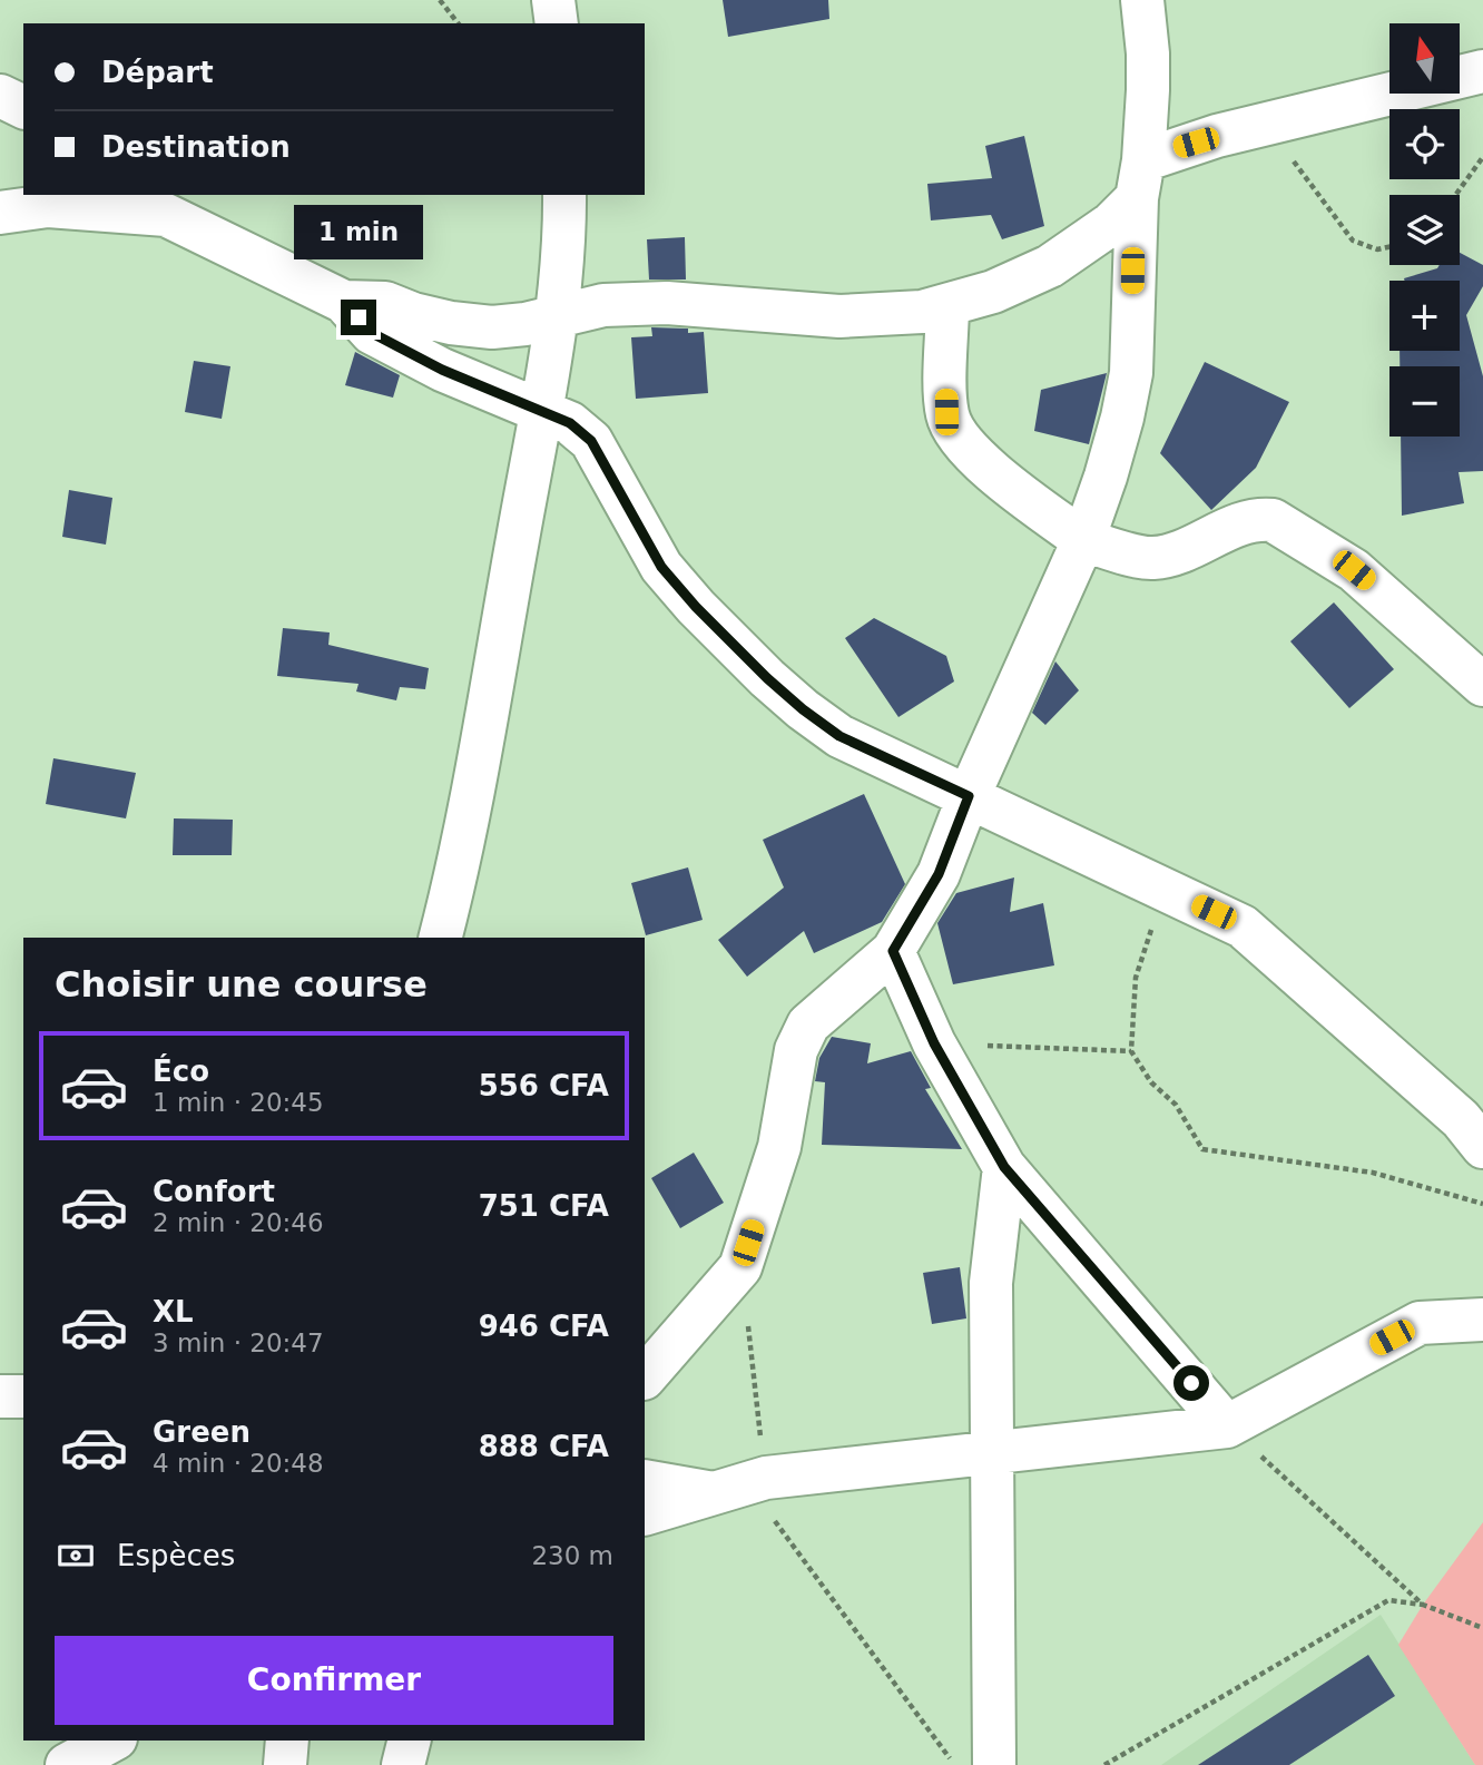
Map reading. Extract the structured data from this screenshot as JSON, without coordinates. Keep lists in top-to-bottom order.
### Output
{
  "north": "top",
  "page": {
    "map_buttons": ["+", "−"],
    "banner": ["Départ", "Destination"],
    "bubble": "1 min",
    "heading": "Choisir une course",
    "list": [
      {
        "name": "Éco",
        "note": "1 min · 20:45",
        "value": "556 CFA"
      },
      {
        "name": "Confort",
        "note": "2 min · 20:46",
        "value": "751 CFA"
      },
      {
        "name": "XL",
        "note": "3 min · 20:47",
        "value": "946 CFA"
      },
      {
        "name": "Green",
        "note": "4 min · 20:48",
        "value": "888 CFA"
      }
    ],
    "pay": ["Espèces", "230 m"],
    "buttons": "Confirmer"
  }
}
